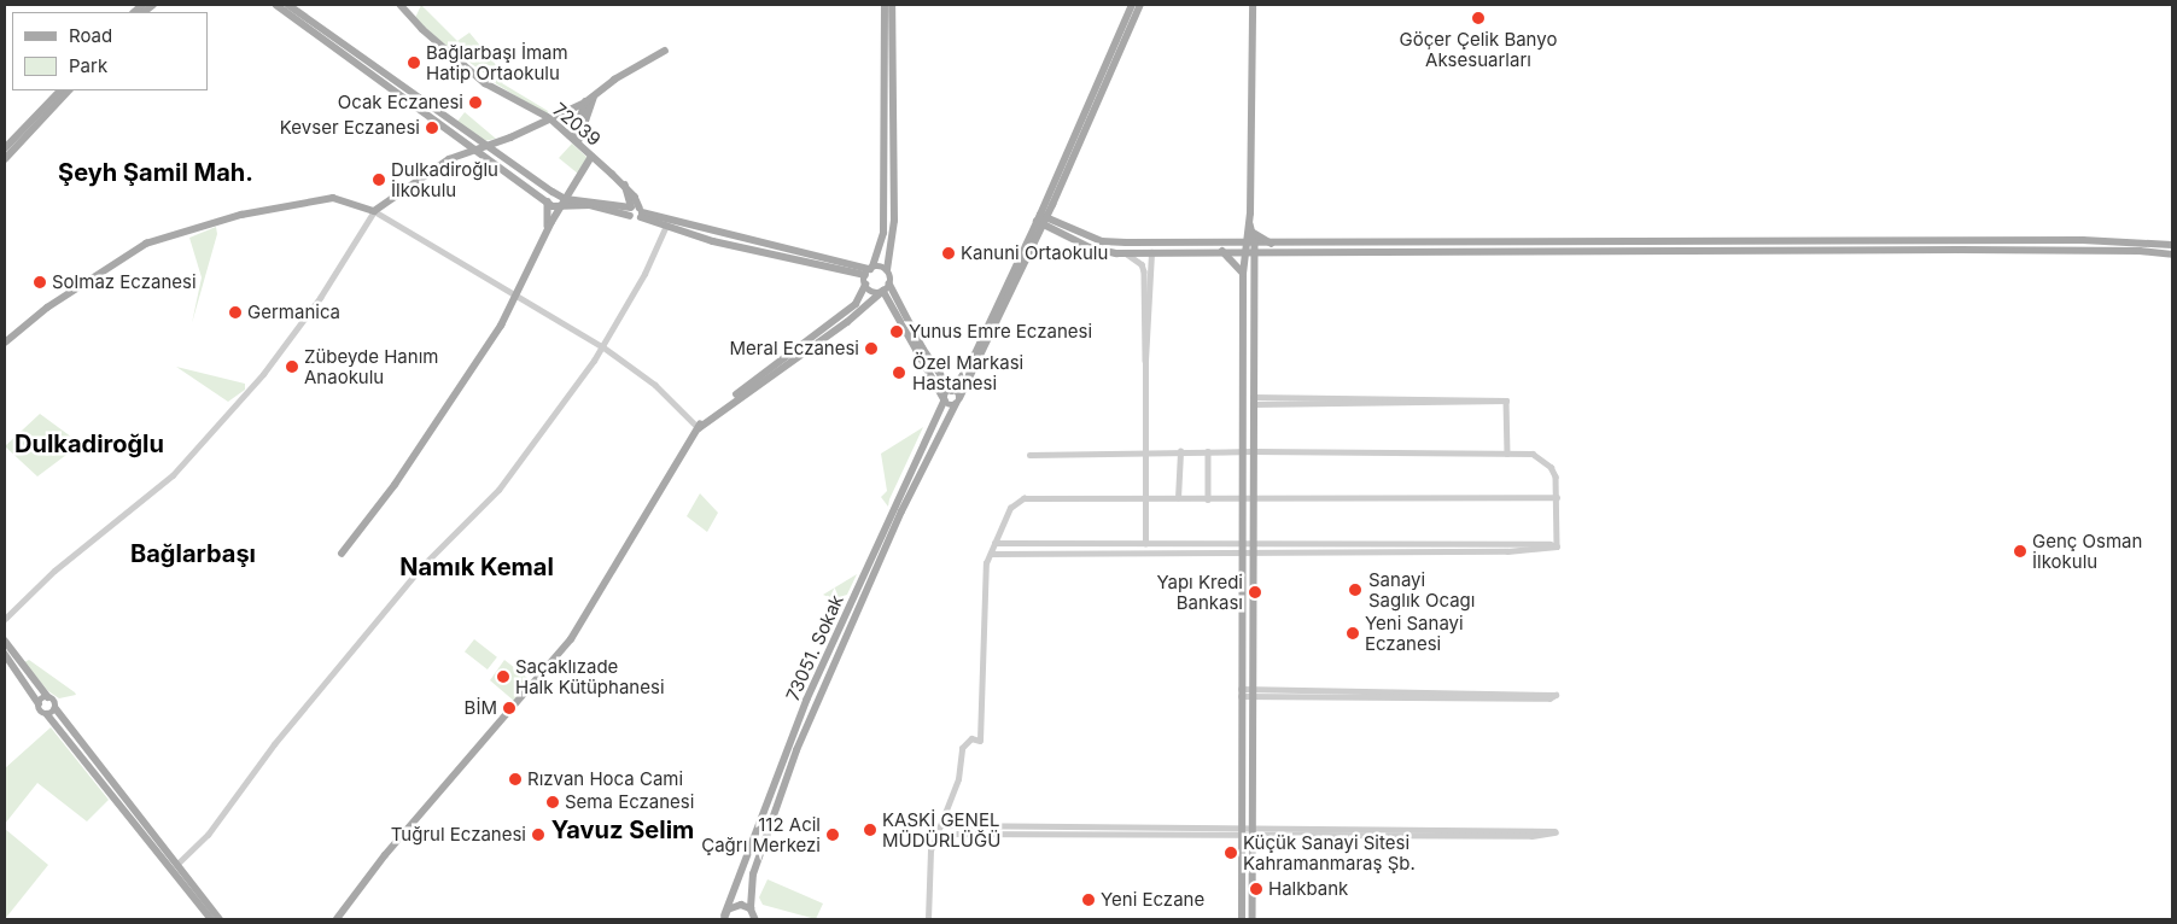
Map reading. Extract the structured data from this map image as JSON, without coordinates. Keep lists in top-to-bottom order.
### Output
{
  "streets": {
    "main road": ["72039", "73051. Sokak"]
  },
  "districts": [
    "Şeyh Şamil Mah.",
    "Dulkadiroğlu",
    "Bağlarbaşı",
    "Namık Kemal",
    "Yavuz Selim"
  ],
  "places": [
    "Göçer Çelik Banyo Aksesuarları",
    "Bağlarbaşı İmam Hatip Ortaokulu",
    "Ocak Eczanesi",
    "Kevser Eczanesi",
    "Dulkadiroğlu İlkokulu",
    "Kanuni Ortaokulu",
    "Solmaz Eczanesi",
    "Germanica",
    "Yunus Emre Eczanesi",
    "Meral Eczanesi",
    "Zübeyde Hanım Anaokulu",
    "Özel Markasi Hastanesi",
    "Genç Osman İlkokulu",
    "Sanayi Saglık Ocagı",
    "Yapı Kredi Bankası",
    "Yeni Sanayi Eczanesi",
    "Saçaklızade Halk Kütüphanesi",
    "BİM",
    "Rızvan Hoca Cami",
    "Sema Eczanesi",
    "KASKİ GENEL MÜDÜRLÜĞÜ",
    "Tuğrul Eczanesi",
    "112 Acil Çağrı Merkezi",
    "Küçük Sanayi Sitesi Kahramanmaraş Şb.",
    "Halkbank",
    "Yeni Eczane"
  ],
  "legend": ["Road", "Park"]
}
